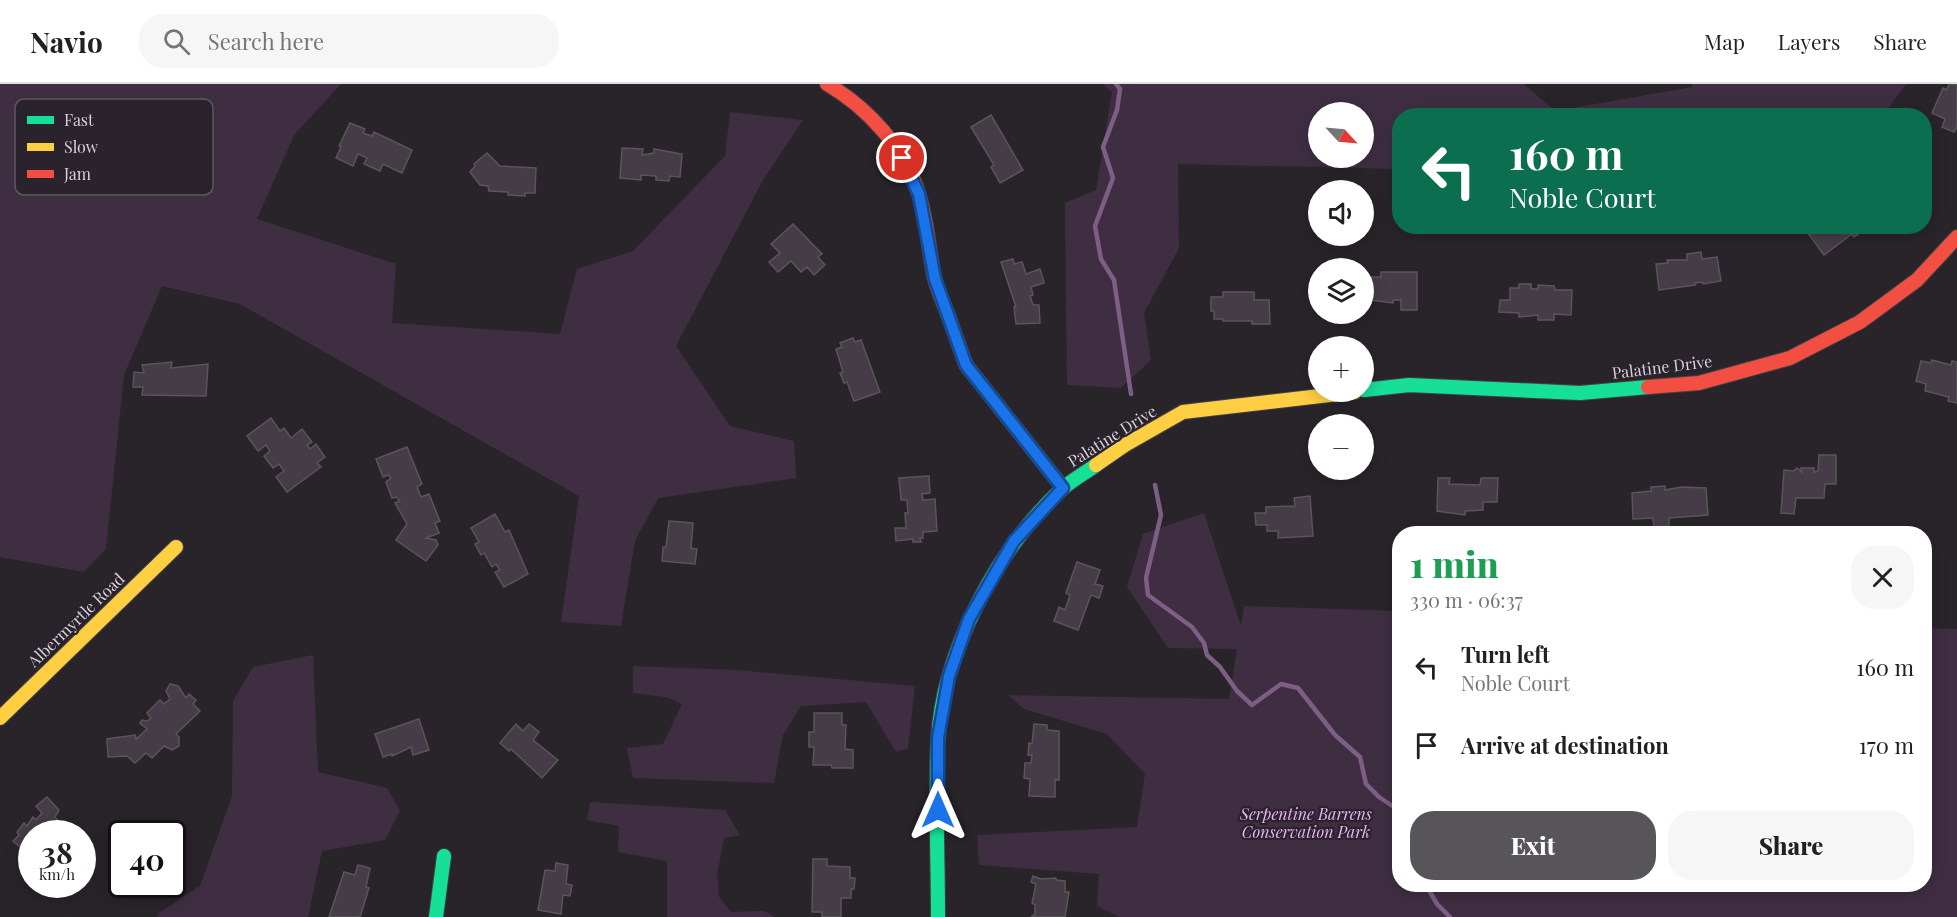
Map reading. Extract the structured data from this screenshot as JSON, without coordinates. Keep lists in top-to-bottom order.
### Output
{
  "streets": {
    "street": ["Palatine Drive", "Albermyrtle Road"]
  },
  "parks": ["Serpentine Barrens Conservation Park"],
  "legend": ["Fast", "Slow", "Jam"],
  "north": "bottom right",
  "page": {
    "header": "Navio",
    "search": "Search here",
    "nav": ["Map", "Layers", "Share"],
    "map_buttons": ["+", "−"],
    "turn": ["160 m", "Noble Court"],
    "heading": ["1 min", "330 m · 06:37"],
    "list": [
      {
        "name": "Turn left",
        "note": "Noble Court",
        "value": "160 m"
      },
      {
        "name": "Arrive at destination",
        "value": "170 m"
      }
    ],
    "buttons": ["Exit", "Share"],
    "speed": "38 km/h",
    "limit": "40"
  }
}
